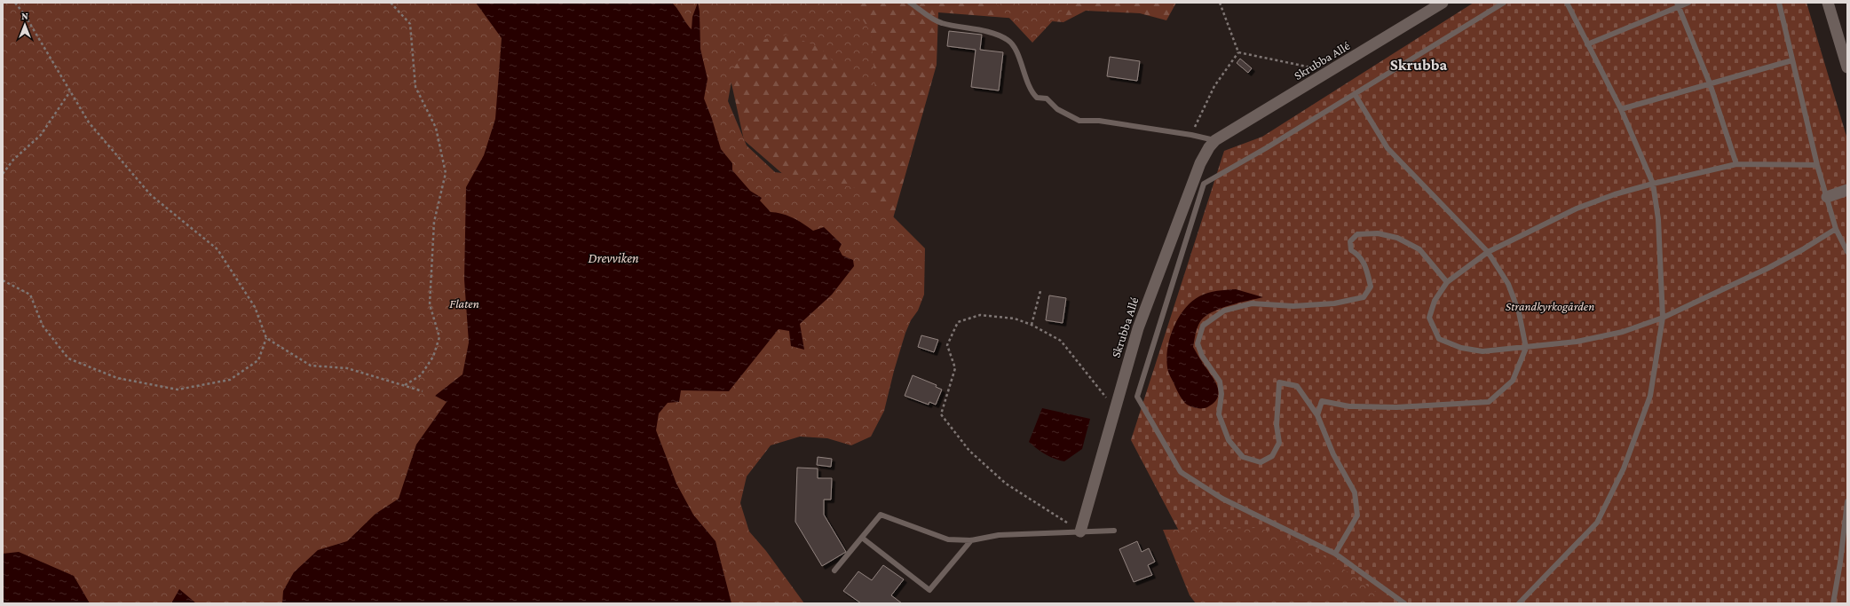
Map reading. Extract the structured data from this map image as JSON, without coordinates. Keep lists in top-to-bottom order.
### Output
{
  "streets": {
    "street": ["Skrubba Allé"]
  },
  "districts": ["Skrubba"],
  "water": ["Drevviken"],
  "parks": ["Flaten", "Strandkyrkogården"],
  "north": "top"
}
